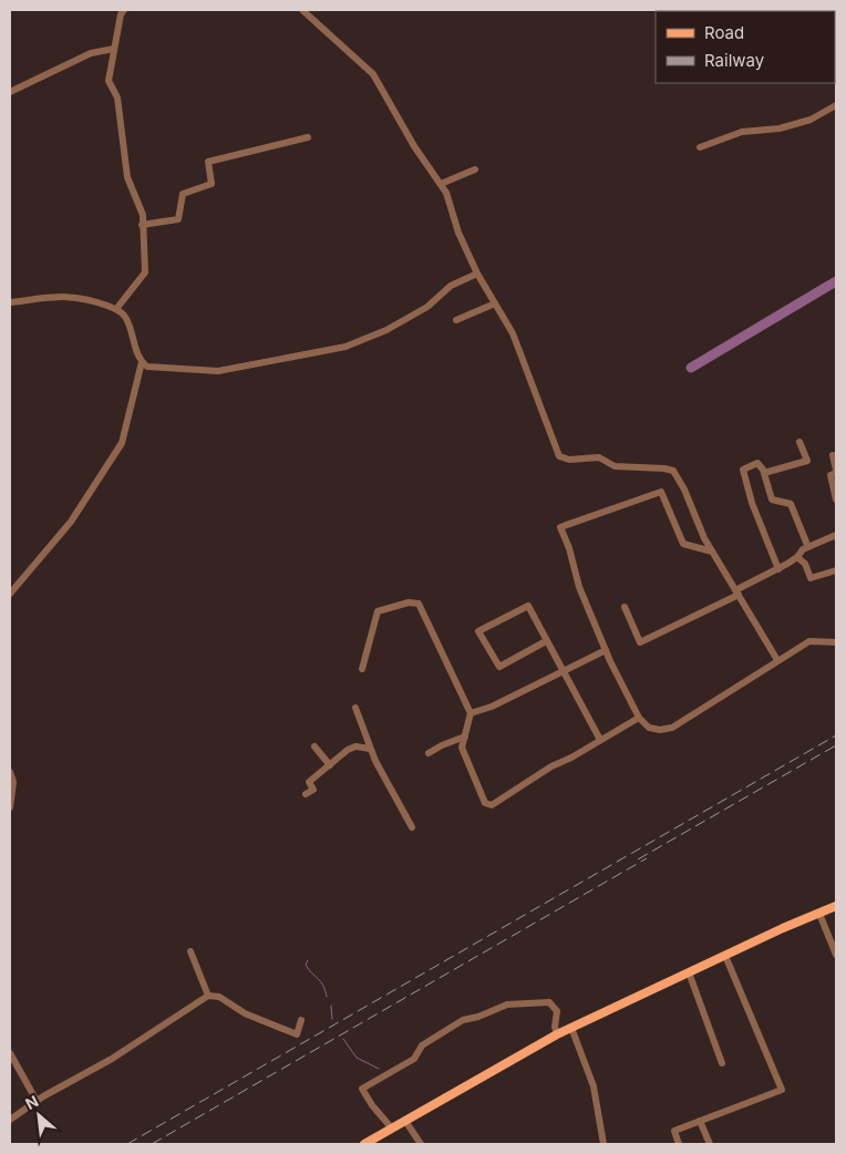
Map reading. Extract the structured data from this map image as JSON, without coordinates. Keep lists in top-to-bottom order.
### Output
{
  "legend": ["Road", "Railway"],
  "north": "top left"
}
